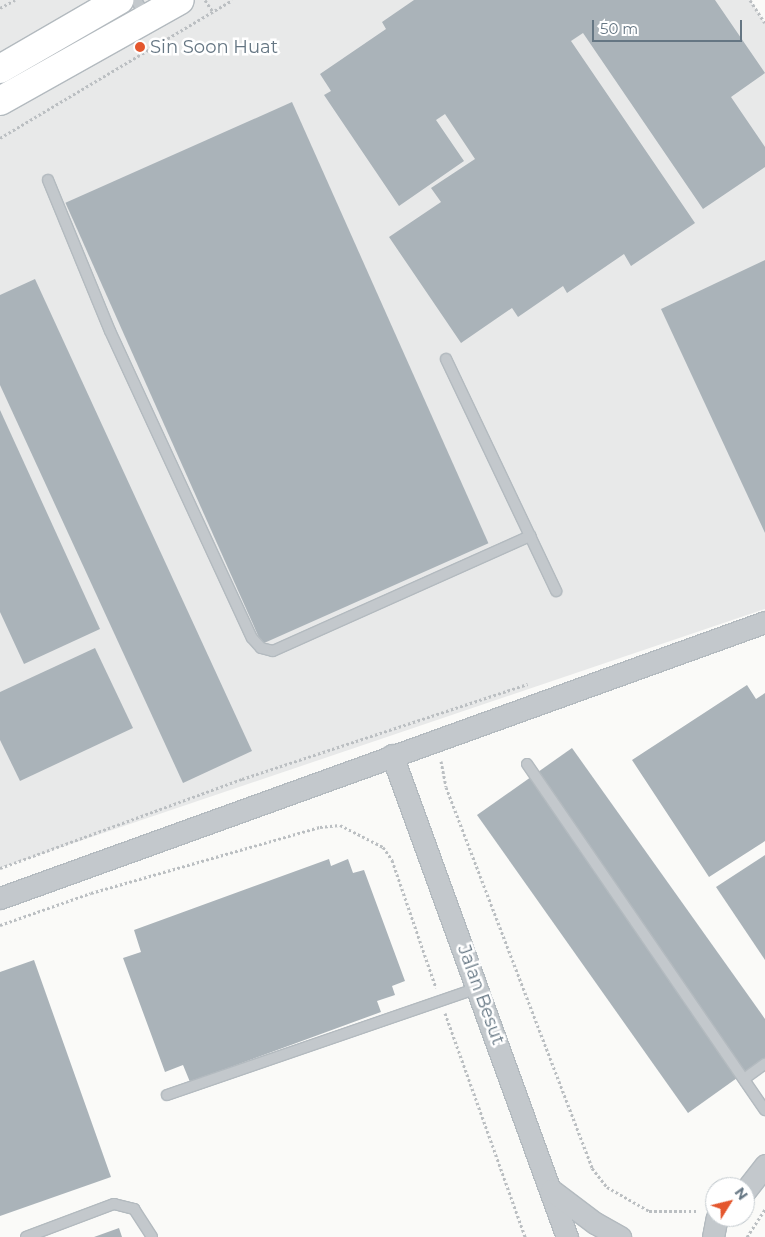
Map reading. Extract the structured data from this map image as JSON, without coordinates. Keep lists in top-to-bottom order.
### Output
{
  "streets": {
    "street": ["Jalan Besut"]
  },
  "places": ["Sin Soon Huat"],
  "scale_bar": "50 m",
  "north": "top right"
}
